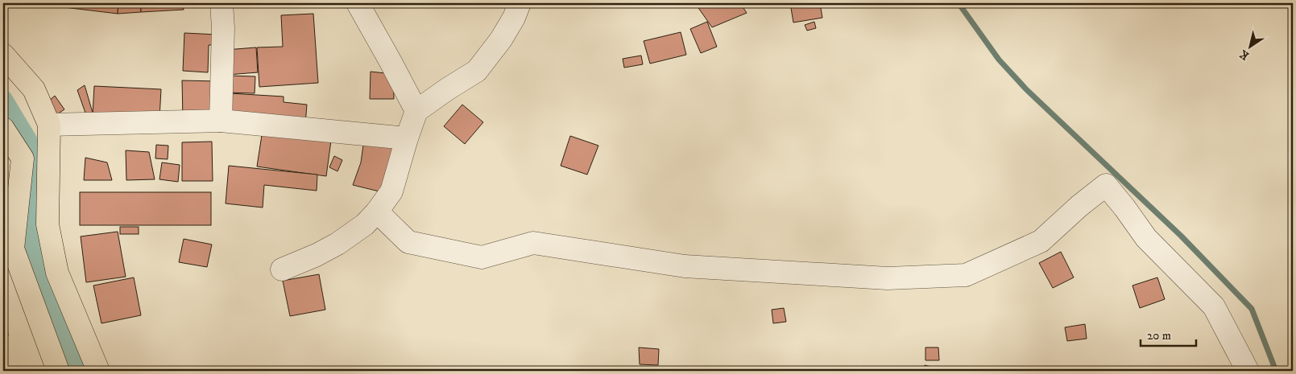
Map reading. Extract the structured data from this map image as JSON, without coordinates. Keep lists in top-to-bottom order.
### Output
{
  "scale_bar": "20 m",
  "north": "bottom left"
}
